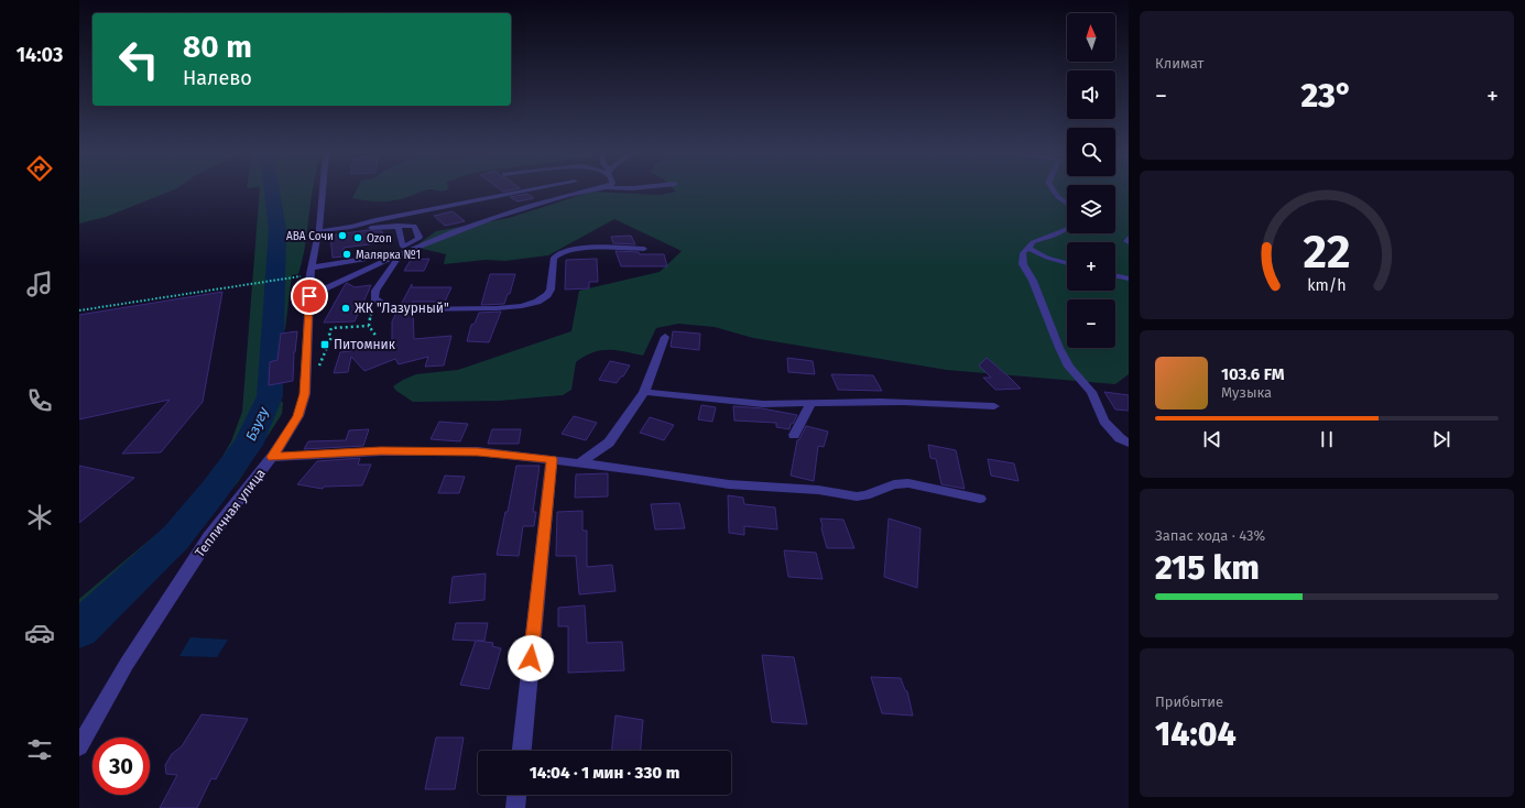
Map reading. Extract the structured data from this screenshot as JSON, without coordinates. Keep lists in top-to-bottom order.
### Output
{
  "streets": {
    "street": ["Тепличная улица"]
  },
  "water": ["Бзугу"],
  "places": {
    "other": [
      "АВА Сочи",
      "Ozon",
      "Малярка №1",
      "ЖК \"Лазурный\""
    ],
    "transit": ["Питомник"]
  },
  "north": "top",
  "page": {
    "tabs": "14:03",
    "tile": [
      "Климат",
      ["Запас хода · 43%", "215 km"],
      ["Прибытие", "14:04"]
    ],
    "map_buttons": ["+", "−"],
    "turn": ["80 m", "Налево"],
    "heat": ["−", "23°", "+"],
    "song": ["103.6 FM", "Музыка"],
    "limit": "30",
    "trip": "14:04 · 1 мин · 330 m",
    "gauge": ["22", "km/h"]
  }
}
